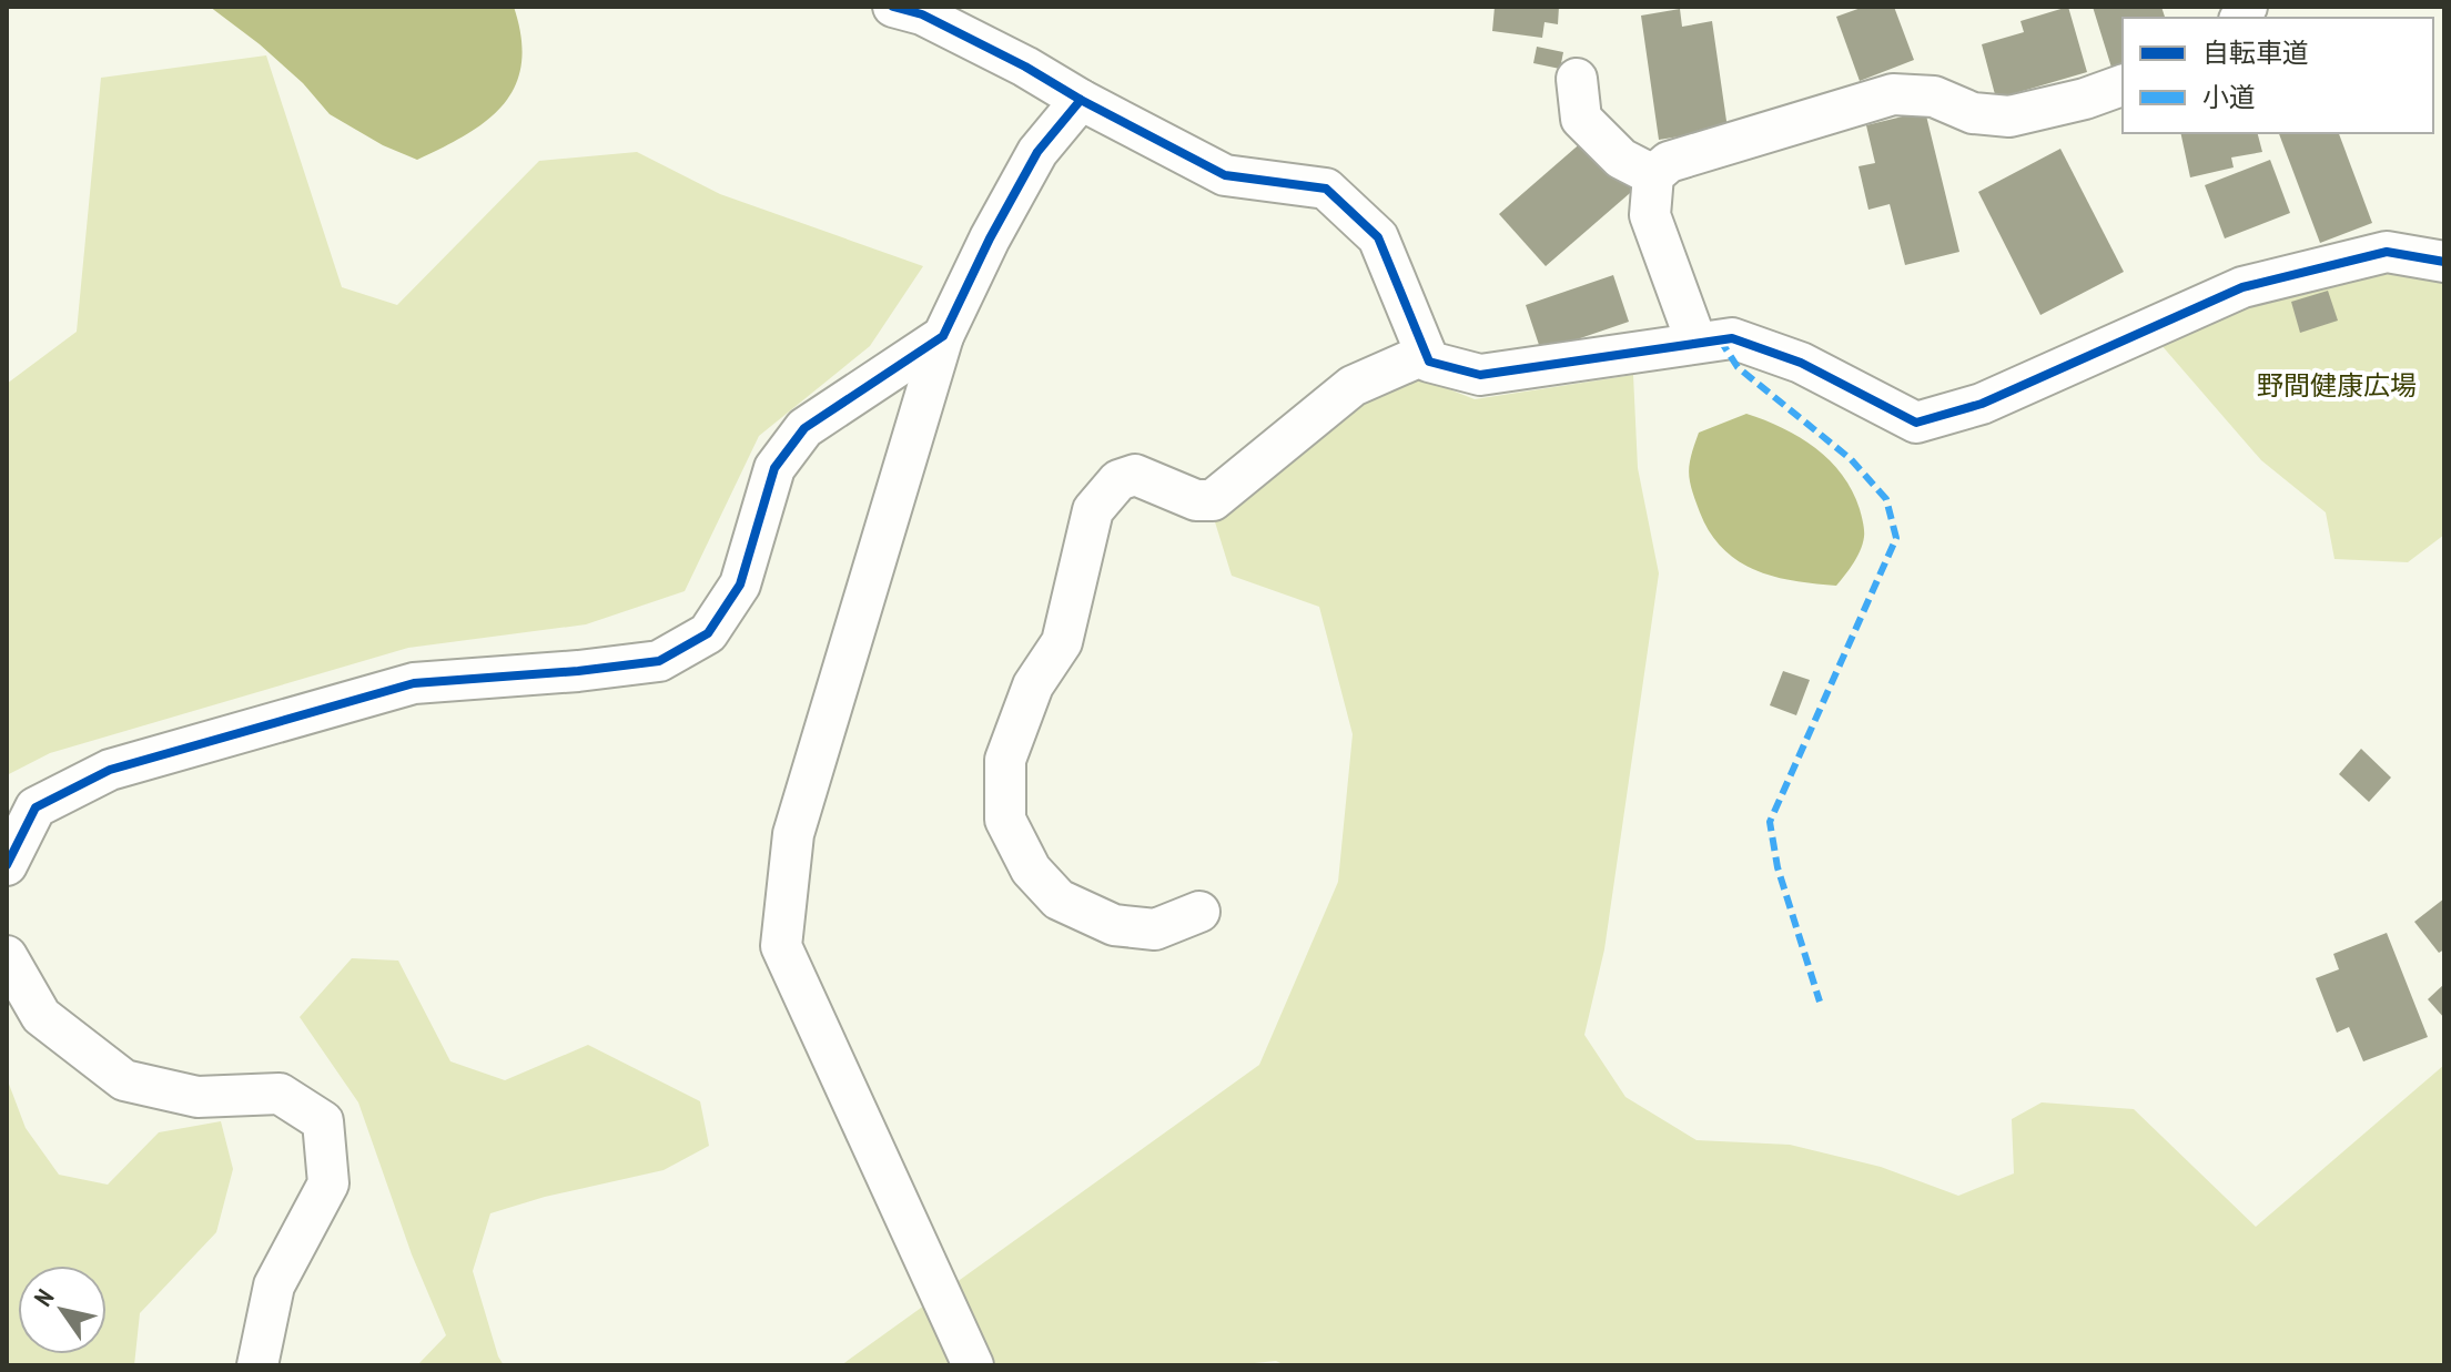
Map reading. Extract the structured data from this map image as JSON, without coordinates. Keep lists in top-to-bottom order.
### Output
{
  "parks": ["野間健康広場"],
  "legend": ["自転車道", "小道"],
  "north": "top left"
}
